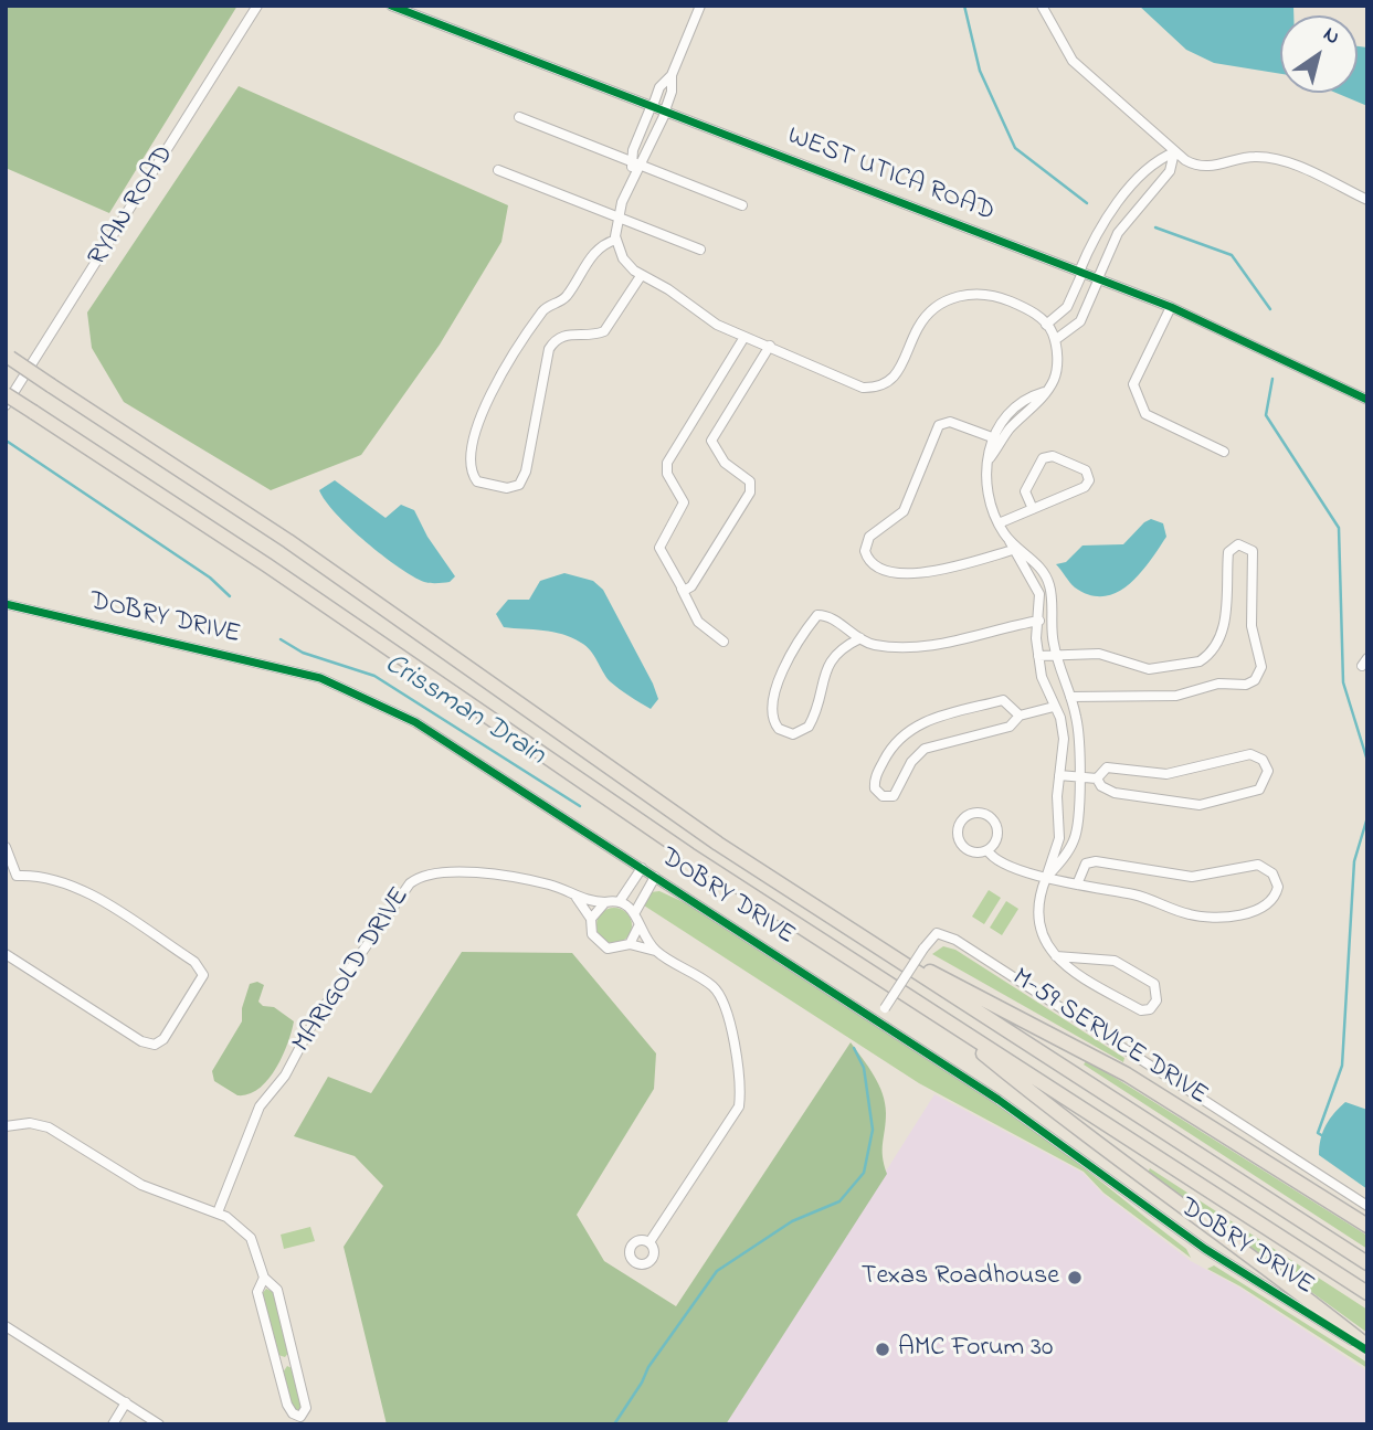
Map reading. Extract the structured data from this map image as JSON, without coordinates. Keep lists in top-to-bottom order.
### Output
{
  "streets": {
    "street": [
      "WEST UTICA ROAD",
      "RYAN ROAD",
      "DOBRY DRIVE",
      "MARIGOLD DRIVE",
      "M-59 SERVICE DRIVE"
    ]
  },
  "crossings": [
    ["DOBRY DRIVE", "M-59 SERVICE DRIVE"]
  ],
  "water": ["Crissman Drain"],
  "places": ["Texas Roadhouse", "AMC Forum 30"],
  "north": "top right"
}
